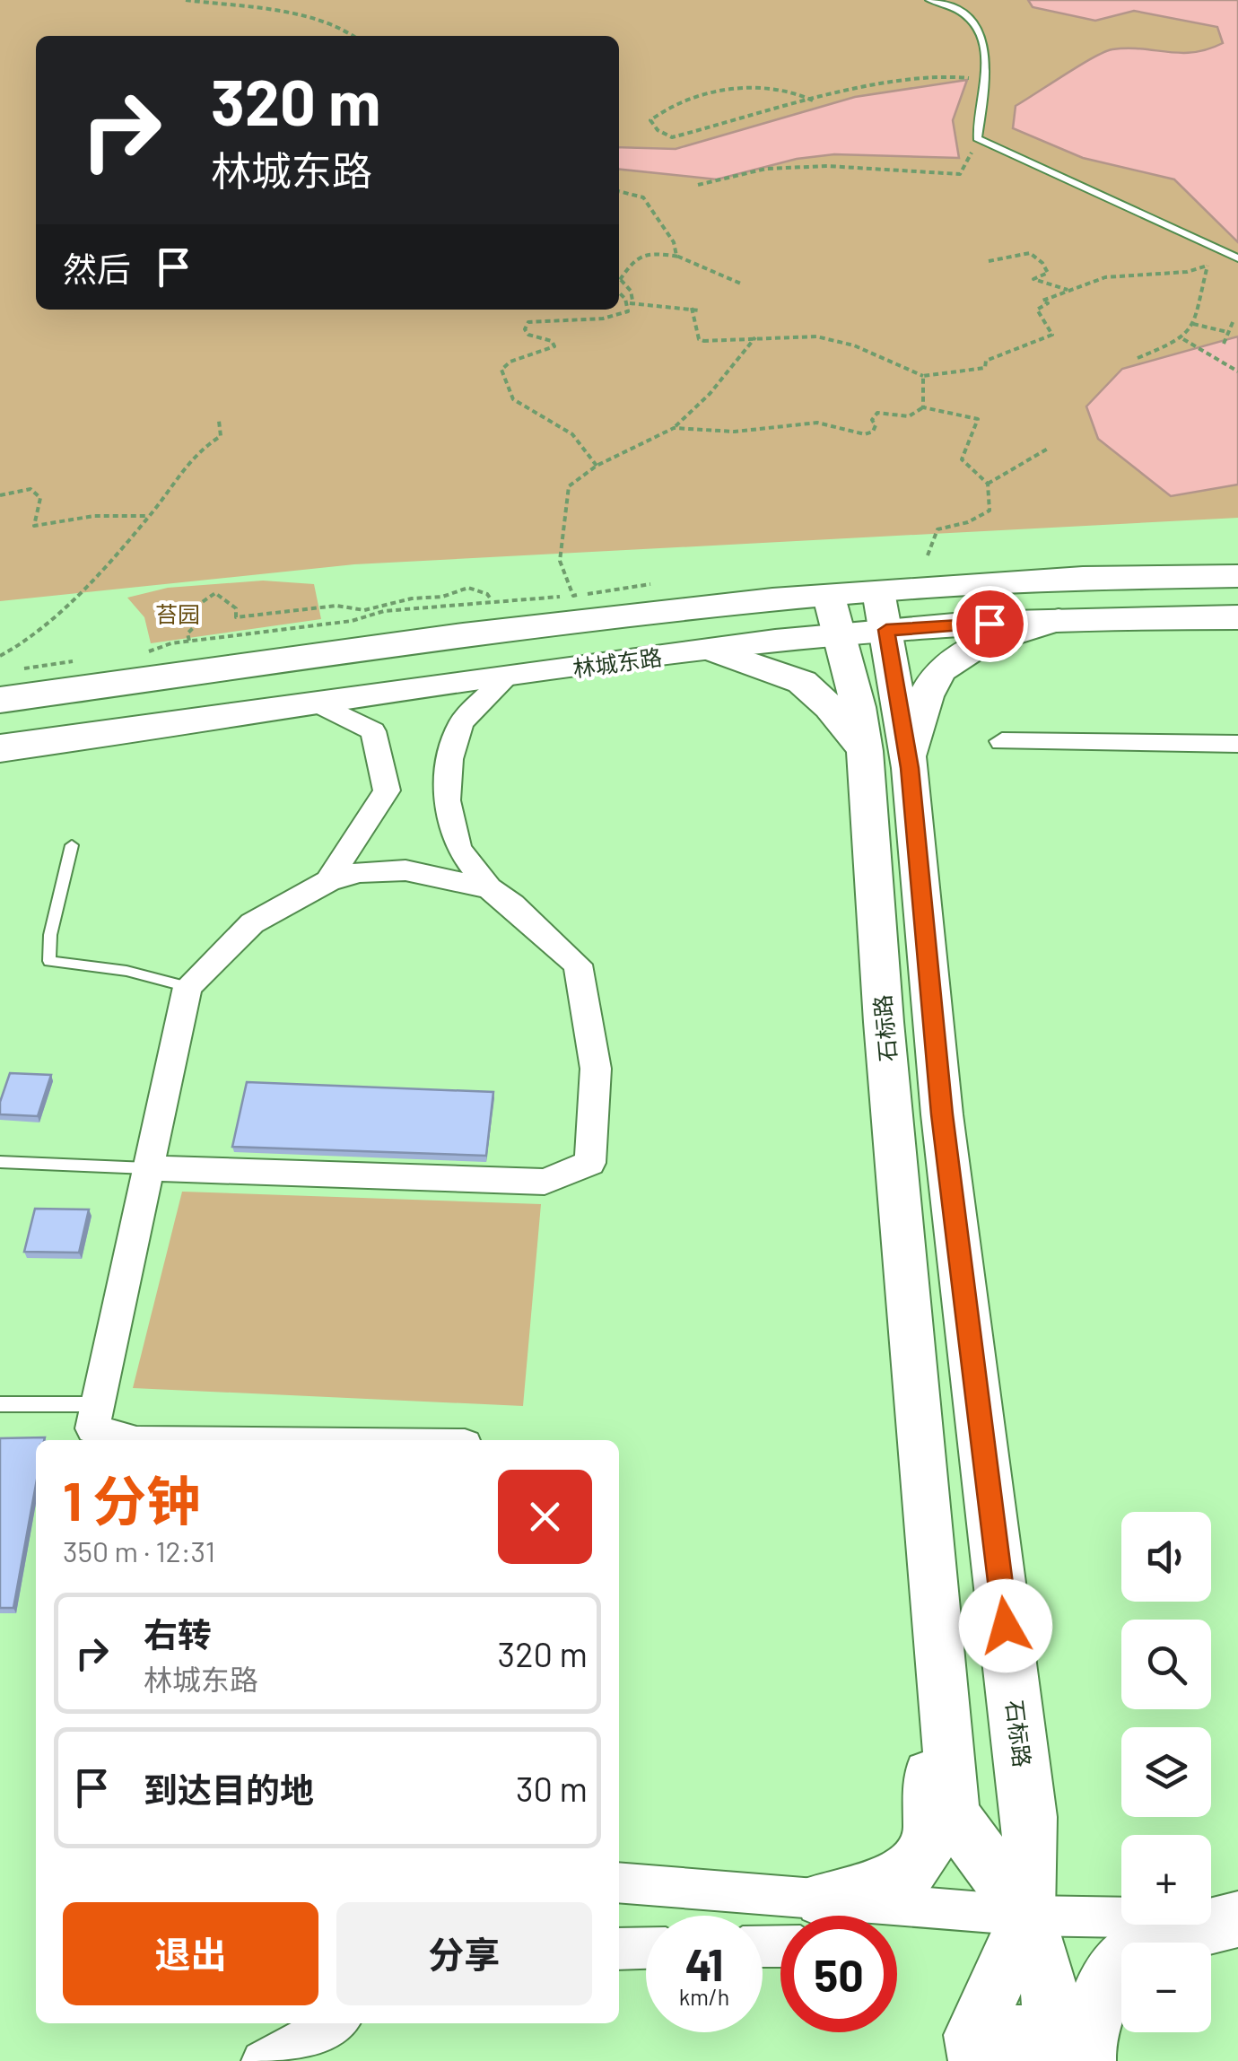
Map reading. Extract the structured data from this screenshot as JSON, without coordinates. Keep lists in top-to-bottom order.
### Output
{
  "streets": {
    "main road": ["林城东路", "石标路"]
  },
  "crossings": [
    ["林城东路", "石标路"]
  ],
  "parks": ["苔园"],
  "page": {
    "turn": ["320 m", "林城东路"],
    "then": "然后",
    "heading": ["1 分钟", "350 m · 12:31"],
    "map_buttons": ["+", "−"],
    "list": [
      {
        "name": "右转",
        "note": "林城东路",
        "value": "320 m"
      },
      {
        "name": "到达目的地",
        "value": "30 m"
      }
    ],
    "buttons": ["退出", "分享"],
    "speed": "41 km/h",
    "limit": "50"
  }
}
